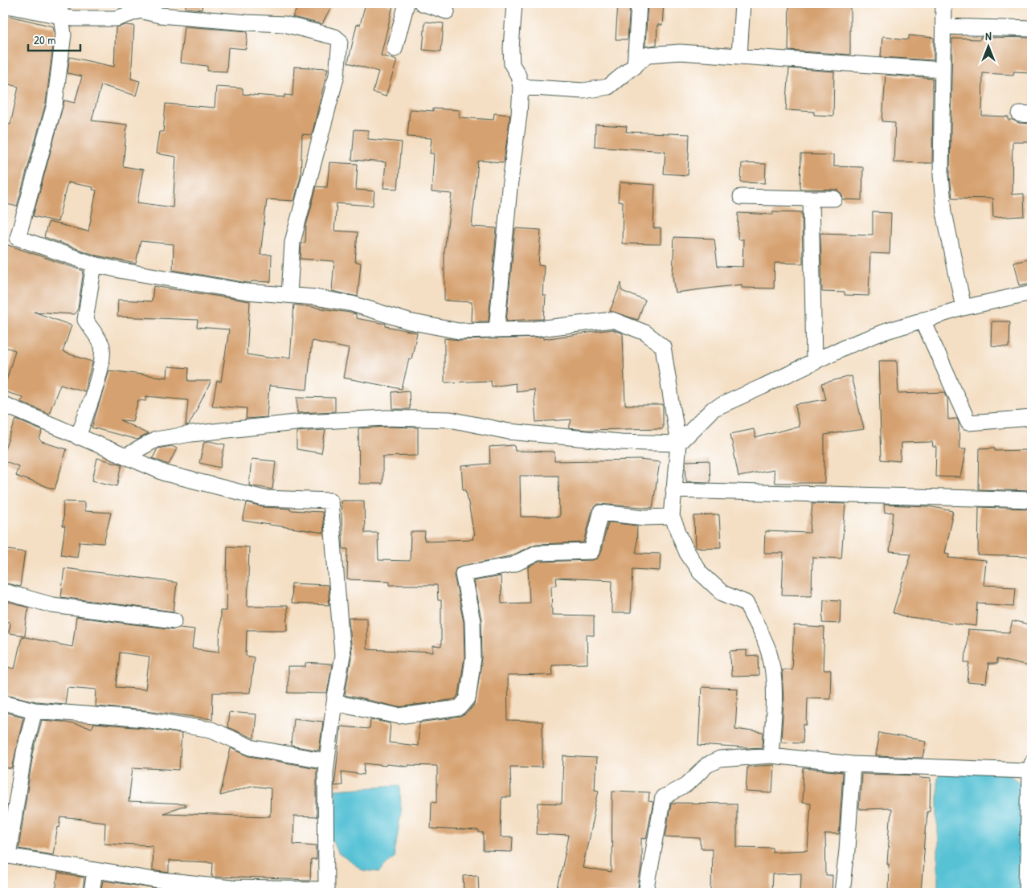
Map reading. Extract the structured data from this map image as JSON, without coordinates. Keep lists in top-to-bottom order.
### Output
{
  "scale_bar": "20 m",
  "north": "top"
}
